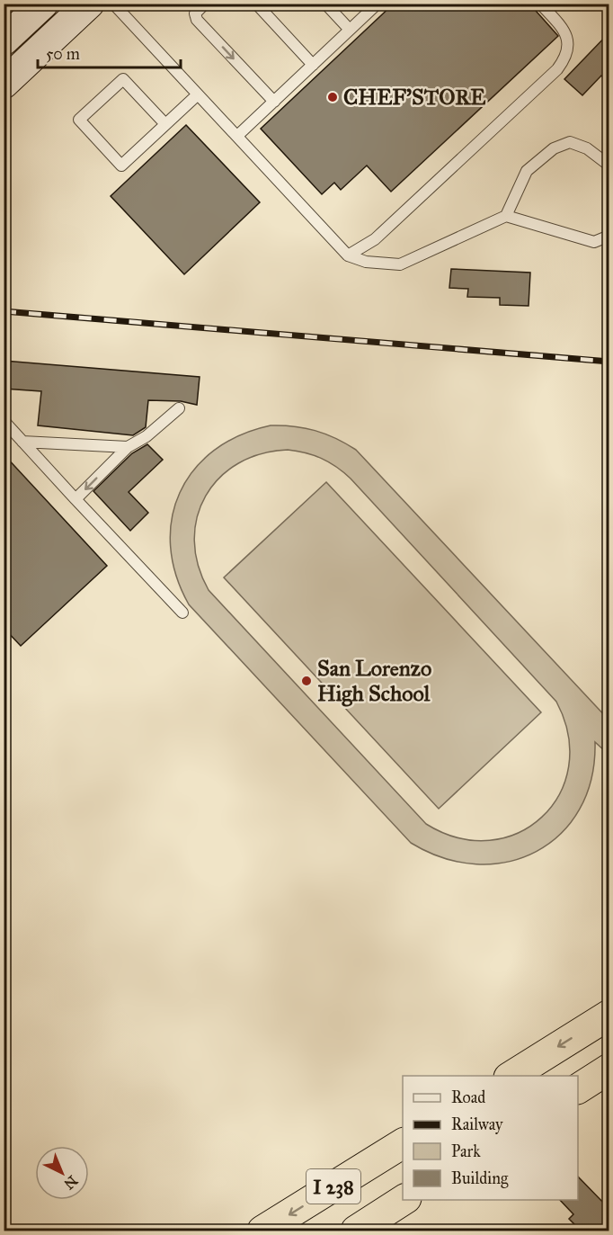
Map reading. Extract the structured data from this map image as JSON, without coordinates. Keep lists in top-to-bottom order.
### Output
{
  "streets": {
    "highway": ["I 238"]
  },
  "places": ["CHEF'STORE", "San Lorenzo High School"],
  "legend": [
    "Road",
    "Railway",
    "Park",
    "Building"
  ],
  "scale_bar": "50 m",
  "north": "bottom right"
}
